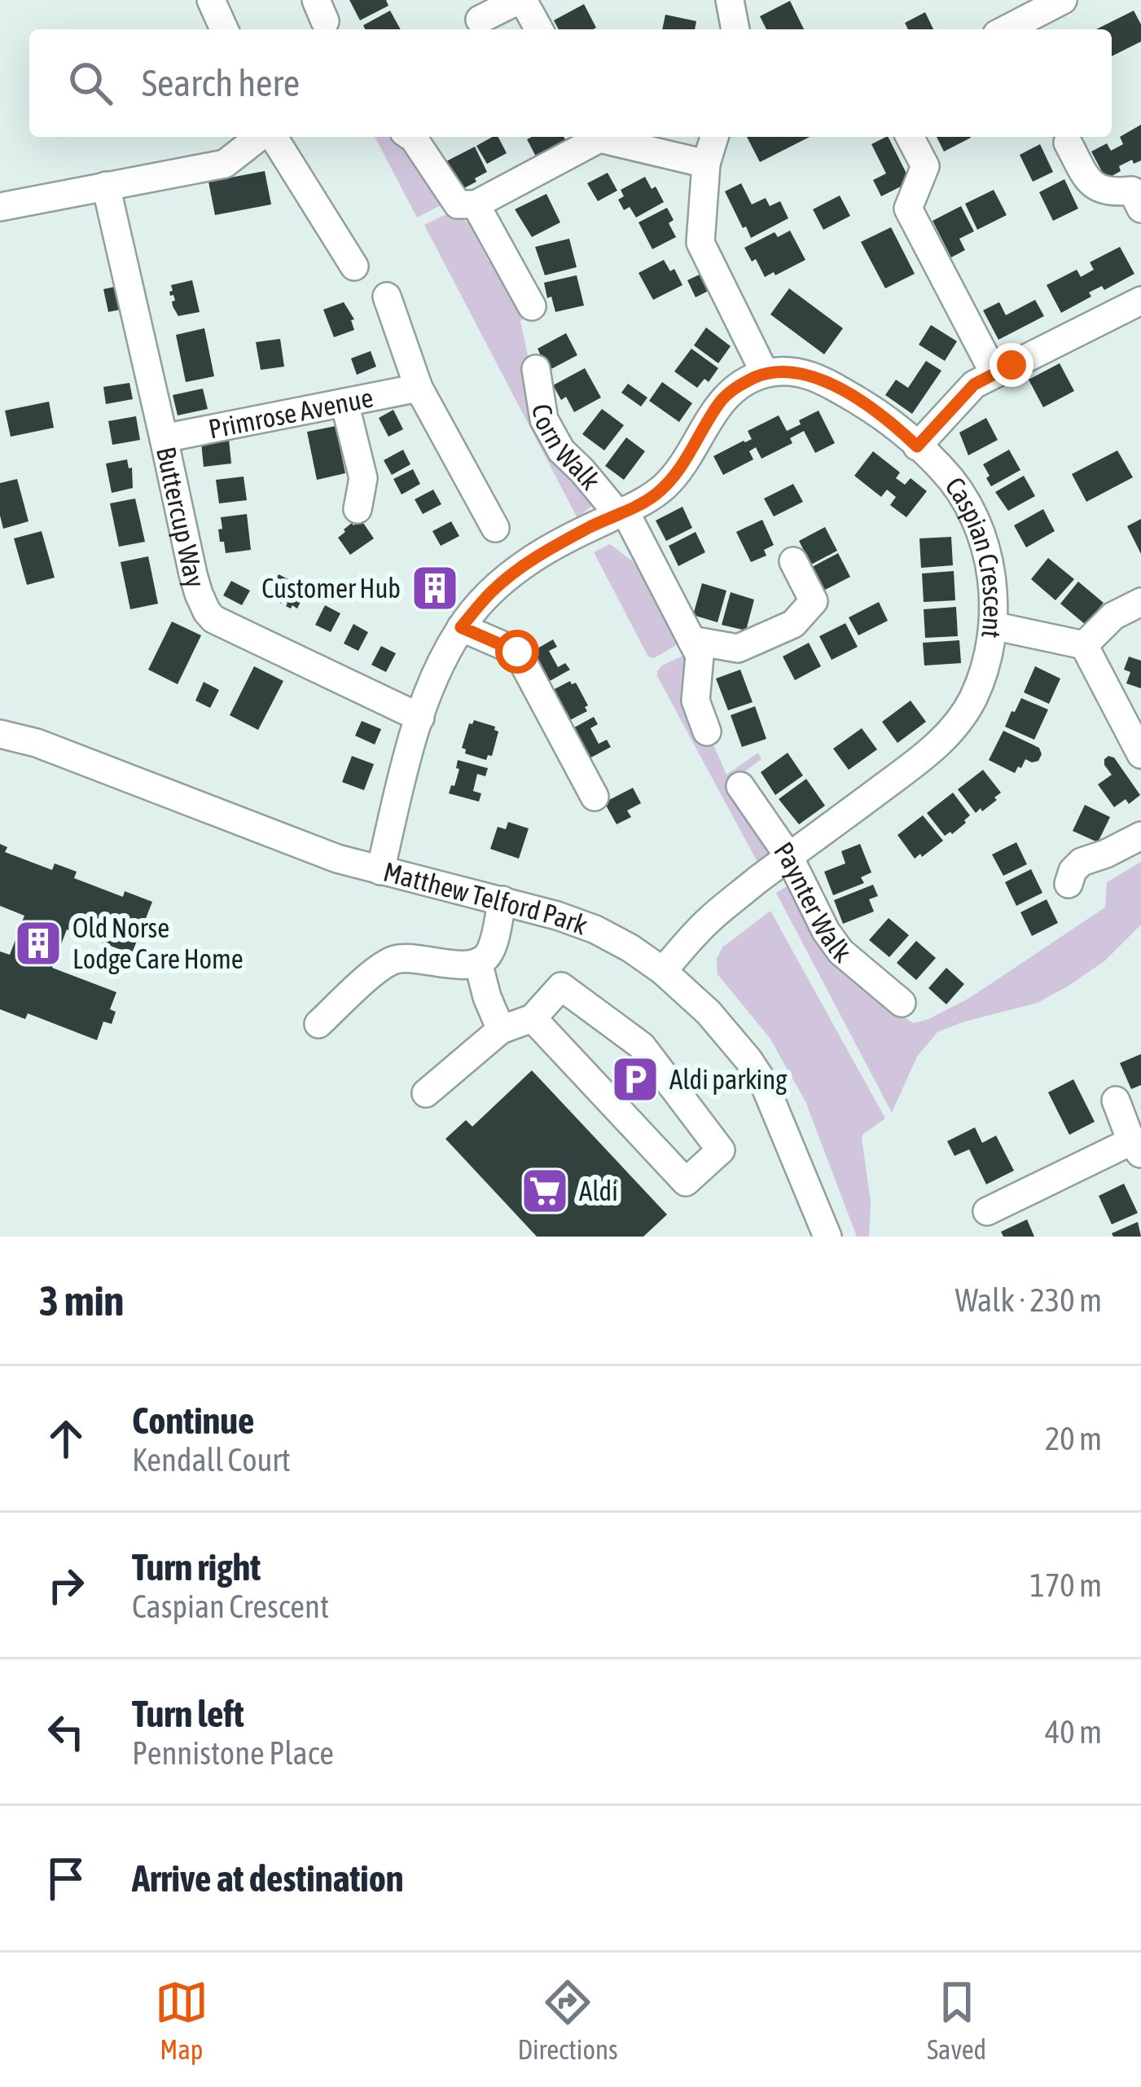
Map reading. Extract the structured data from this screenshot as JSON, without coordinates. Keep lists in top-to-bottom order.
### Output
{
  "streets": {
    "street": [
      "Primrose Avenue",
      "Corn Walk",
      "Buttercup Way",
      "Caspian Crescent",
      "Matthew Telford Park",
      "Paynter Walk"
    ]
  },
  "crossings": [
    ["Primrose Avenue", "Buttercup Way"],
    ["Caspian Crescent", "Matthew Telford Park"],
    ["Caspian Crescent", "Paynter Walk"]
  ],
  "places": {
    "building": ["Customer Hub", "Old Norse Lodge Care Home"],
    "parking": ["Aldi parking"],
    "supermarket": ["Aldi"]
  },
  "page": {
    "search": "Search here",
    "heading": ["3 min", "Walk · 230 m"],
    "list": [
      ["Continue", "Kendall Court", "20 m"],
      ["Turn right", "Caspian Crescent", "170 m"],
      ["Turn left", "Pennistone Place", "40 m"],
      "Arrive at destination"
    ],
    "nav": ["Map", "Directions", "Saved"]
  }
}
